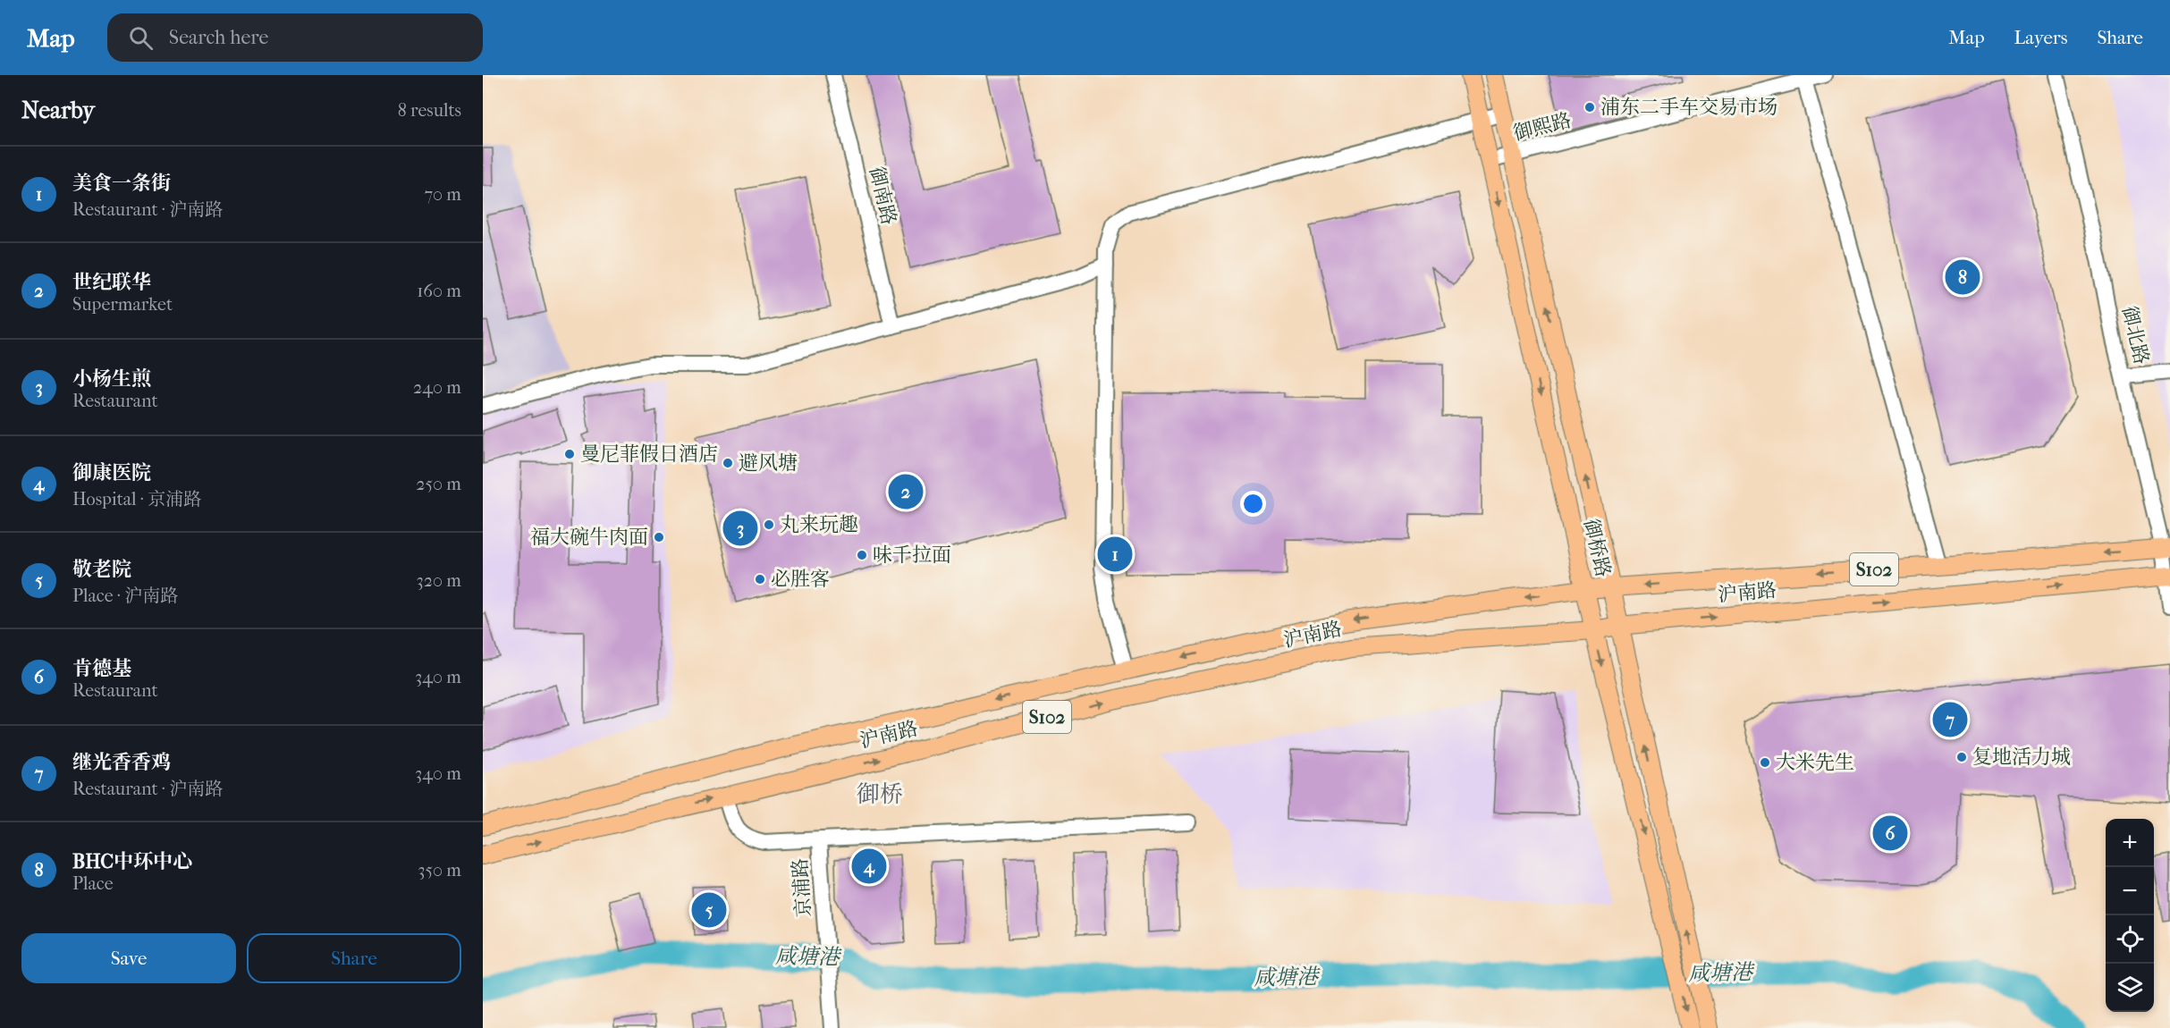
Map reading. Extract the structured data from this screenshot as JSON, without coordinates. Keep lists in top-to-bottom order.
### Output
{
  "streets": {
    "main road": ["御桥路", "S102", "沪南路"],
    "street": [
      "御熙路",
      "御南路",
      "御北路",
      "京浦路"
    ]
  },
  "crossings": [
    ["御熙路", "御桥路"],
    ["御北路", "沪南路"],
    ["御桥路", "沪南路"]
  ],
  "districts": ["御桥"],
  "water": ["咸塘港"],
  "places": [
    "浦东二手车交易市场",
    "曼尼菲假日酒店",
    "避风塘",
    "丸来玩趣",
    "福大碗牛肉面",
    "味千拉面",
    "必胜客",
    "复地活力城",
    "大米先生"
  ],
  "page": {
    "header": "Map",
    "search": "Search here",
    "nav": ["Map", "Layers", "Share"],
    "heading": ["Nearby", "8 results"],
    "list": [
      {
        "mark": "1",
        "name": "美食一条街",
        "note": "Restaurant · 沪南路",
        "value": "70 m"
      },
      {
        "mark": "2",
        "name": "世纪联华",
        "note": "Supermarket",
        "value": "160 m"
      },
      {
        "mark": "3",
        "name": "小杨生煎",
        "note": "Restaurant",
        "value": "240 m"
      },
      {
        "mark": "4",
        "name": "御康医院",
        "note": "Hospital · 京浦路",
        "value": "250 m"
      },
      {
        "mark": "5",
        "name": "敬老院",
        "note": "Place · 沪南路",
        "value": "320 m"
      },
      {
        "mark": "6",
        "name": "肯德基",
        "note": "Restaurant",
        "value": "340 m"
      },
      {
        "mark": "7",
        "name": "继光香香鸡",
        "note": "Restaurant · 沪南路",
        "value": "340 m"
      },
      {
        "mark": "8",
        "name": "BHC中环中心",
        "note": "Place",
        "value": "350 m"
      }
    ],
    "pins": [
      "8",
      "2",
      "3",
      "1",
      "7",
      "6",
      "4",
      "5"
    ],
    "map_buttons": ["+", "−"],
    "buttons": ["Save", "Share"]
  }
}
